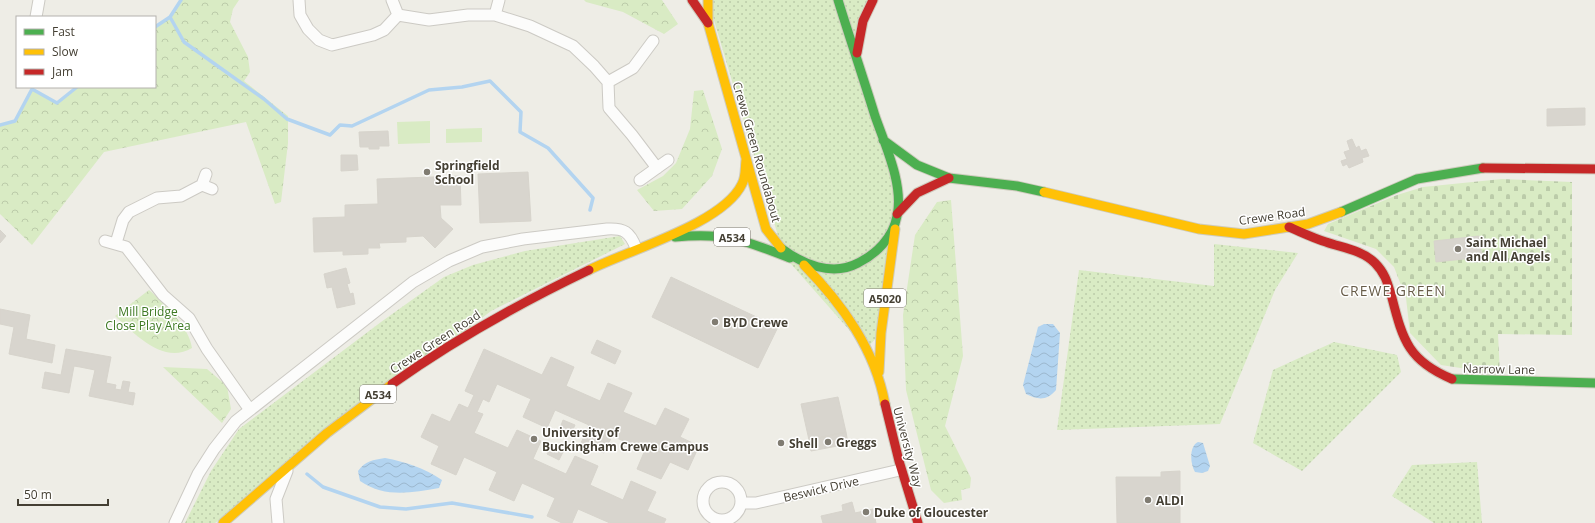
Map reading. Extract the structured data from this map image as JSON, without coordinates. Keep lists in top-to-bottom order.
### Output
{
  "streets": {
    "main road": [
      "Crewe Green Roundabout",
      "Crewe Road",
      "A534",
      "A5020",
      "Crewe Green Road",
      "Narrow Lane",
      "University Way"
    ],
    "street": ["Beswick Drive"]
  },
  "crossings": [
    ["Crewe Green Roundabout", "Crewe Green Road"],
    ["Crewe Green Roundabout", "University Way"],
    ["Crewe Road", "Narrow Lane"],
    ["University Way", "Beswick Drive"]
  ],
  "districts": ["CREWE GREEN"],
  "parks": ["Mill Bridge Close Play Area"],
  "places": [
    "Springfield School",
    "Saint Michael and All Angels",
    "BYD Crewe",
    "University of Buckingham Crewe Campus",
    "Greggs",
    "Shell",
    "ALDI",
    "Duke of Gloucester"
  ],
  "legend": ["Fast", "Slow", "Jam"],
  "scale_bar": "50 m"
}
